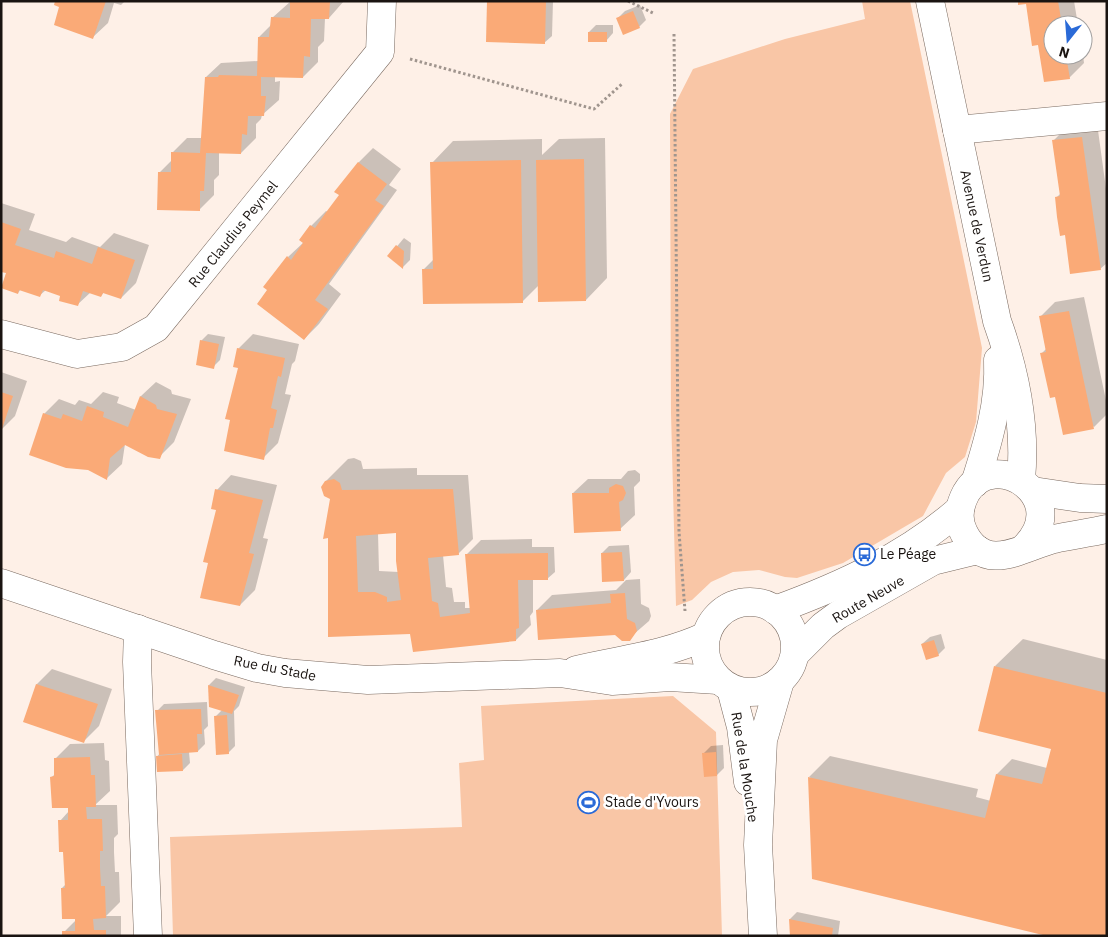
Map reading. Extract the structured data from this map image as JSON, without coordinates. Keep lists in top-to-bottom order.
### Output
{
  "streets": {
    "street": [
      "Avenue de Verdun",
      "Rue Claudius Peymel",
      "Route Neuve",
      "Rue du Stade",
      "Rue de la Mouche"
    ]
  },
  "crossings": [
    ["Avenue de Verdun", "Route Neuve"],
    ["Route Neuve", "Rue du Stade"],
    ["Route Neuve", "Rue de la Mouche"],
    ["Rue du Stade", "Rue de la Mouche"]
  ],
  "places": {
    "bus stop": ["Le Péage"],
    "sports": ["Stade d'Yvours"]
  },
  "north": "bottom"
}
